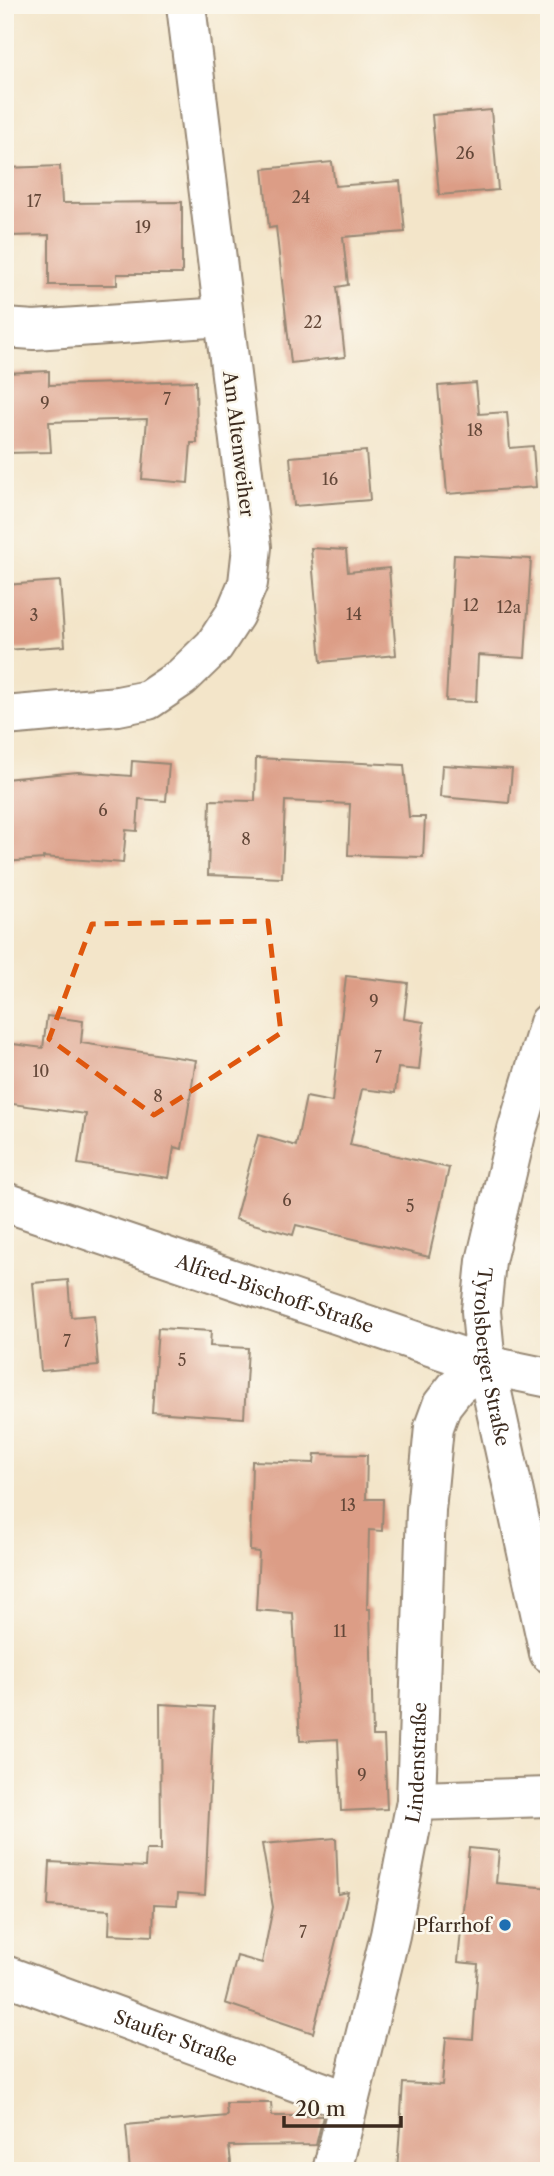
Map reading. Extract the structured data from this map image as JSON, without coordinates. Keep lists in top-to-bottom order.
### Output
{
  "streets": {
    "street": [
      "Am Altenweiher",
      "Alfred-Bischoff-Straße",
      "Tyrolsberger Straße",
      "Lindenstraße",
      "Staufer Straße"
    ]
  },
  "crossings": [
    ["Alfred-Bischoff-Straße", "Tyrolsberger Straße"],
    ["Alfred-Bischoff-Straße", "Lindenstraße"],
    ["Tyrolsberger Straße", "Lindenstraße"],
    ["Lindenstraße", "Staufer Straße"]
  ],
  "places": ["Pfarrhof"],
  "house_numbers": [
    "26",
    "24",
    "17",
    "19",
    "22",
    "7",
    "9",
    "18",
    "16",
    "12",
    "12a",
    "14",
    "3",
    "6",
    "8",
    "9",
    "7",
    "10",
    "8",
    "6",
    "5",
    "7",
    "5",
    "13",
    "11",
    "9",
    "7"
  ],
  "scale_bar": "20 m"
}
